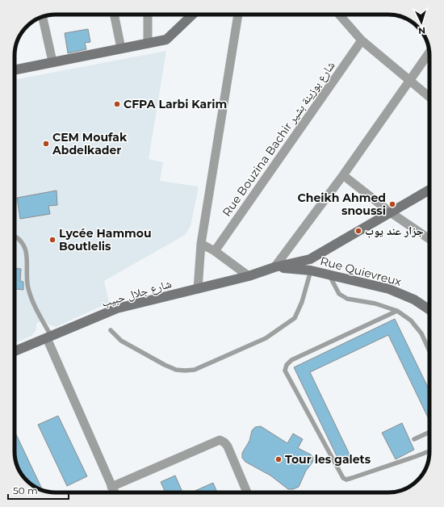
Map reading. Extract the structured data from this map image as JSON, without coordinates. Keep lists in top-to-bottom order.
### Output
{
  "streets": {
    "street": ["Rue Bouzina Bachir شارع بوزينة بشير", "Rue Quievreux", "شارع جلال حبيب"]
  },
  "crossings": [
    ["Rue Quievreux", "شارع جلال حبيب"]
  ],
  "places": [
    "CFPA Larbi Karim",
    "CEM Moufak Abdelkader",
    "Cheikh Ahmed snoussi",
    "جزار عند يوب",
    "Lycée Hammou Boutlelis",
    "Tour les galets"
  ],
  "scale_bar": "50 m",
  "north": "bottom"
}
